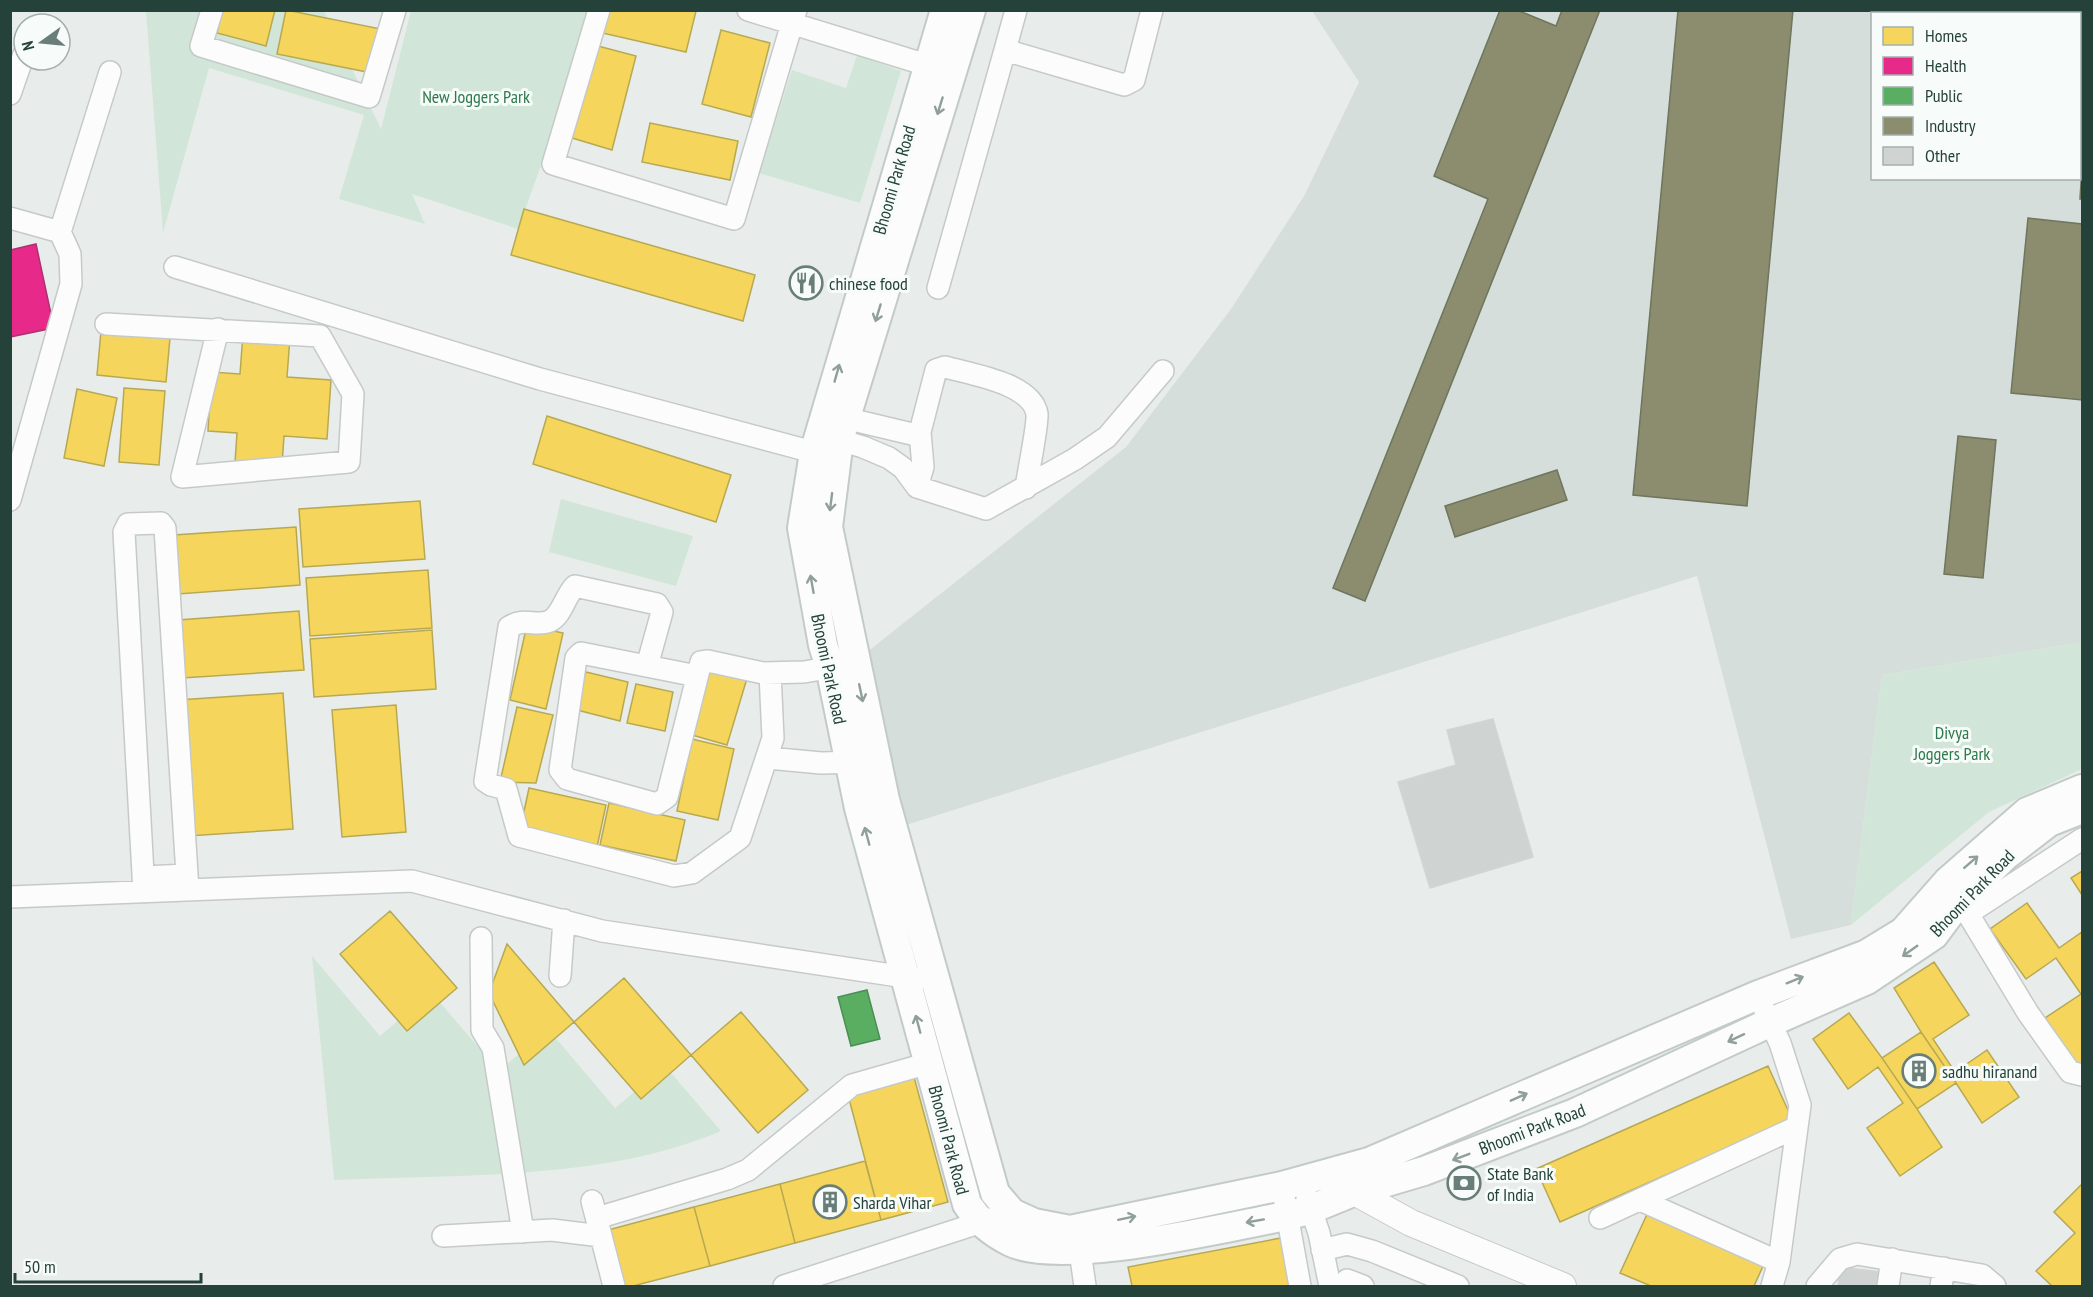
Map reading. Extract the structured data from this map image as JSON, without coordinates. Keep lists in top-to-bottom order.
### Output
{
  "streets": {
    "main road": ["Bhoomi Park Road"]
  },
  "parks": ["New Joggers Park", "Divya Joggers Park"],
  "places": {
    "restaurant": ["chinese food"],
    "building": ["sadhu hiranand", "Sharda Vihar"],
    "bank": ["State Bank of India"]
  },
  "legend": [
    "Homes",
    "Health",
    "Public",
    "Industry",
    "Other"
  ],
  "scale_bar": "50 m",
  "north": "left"
}
